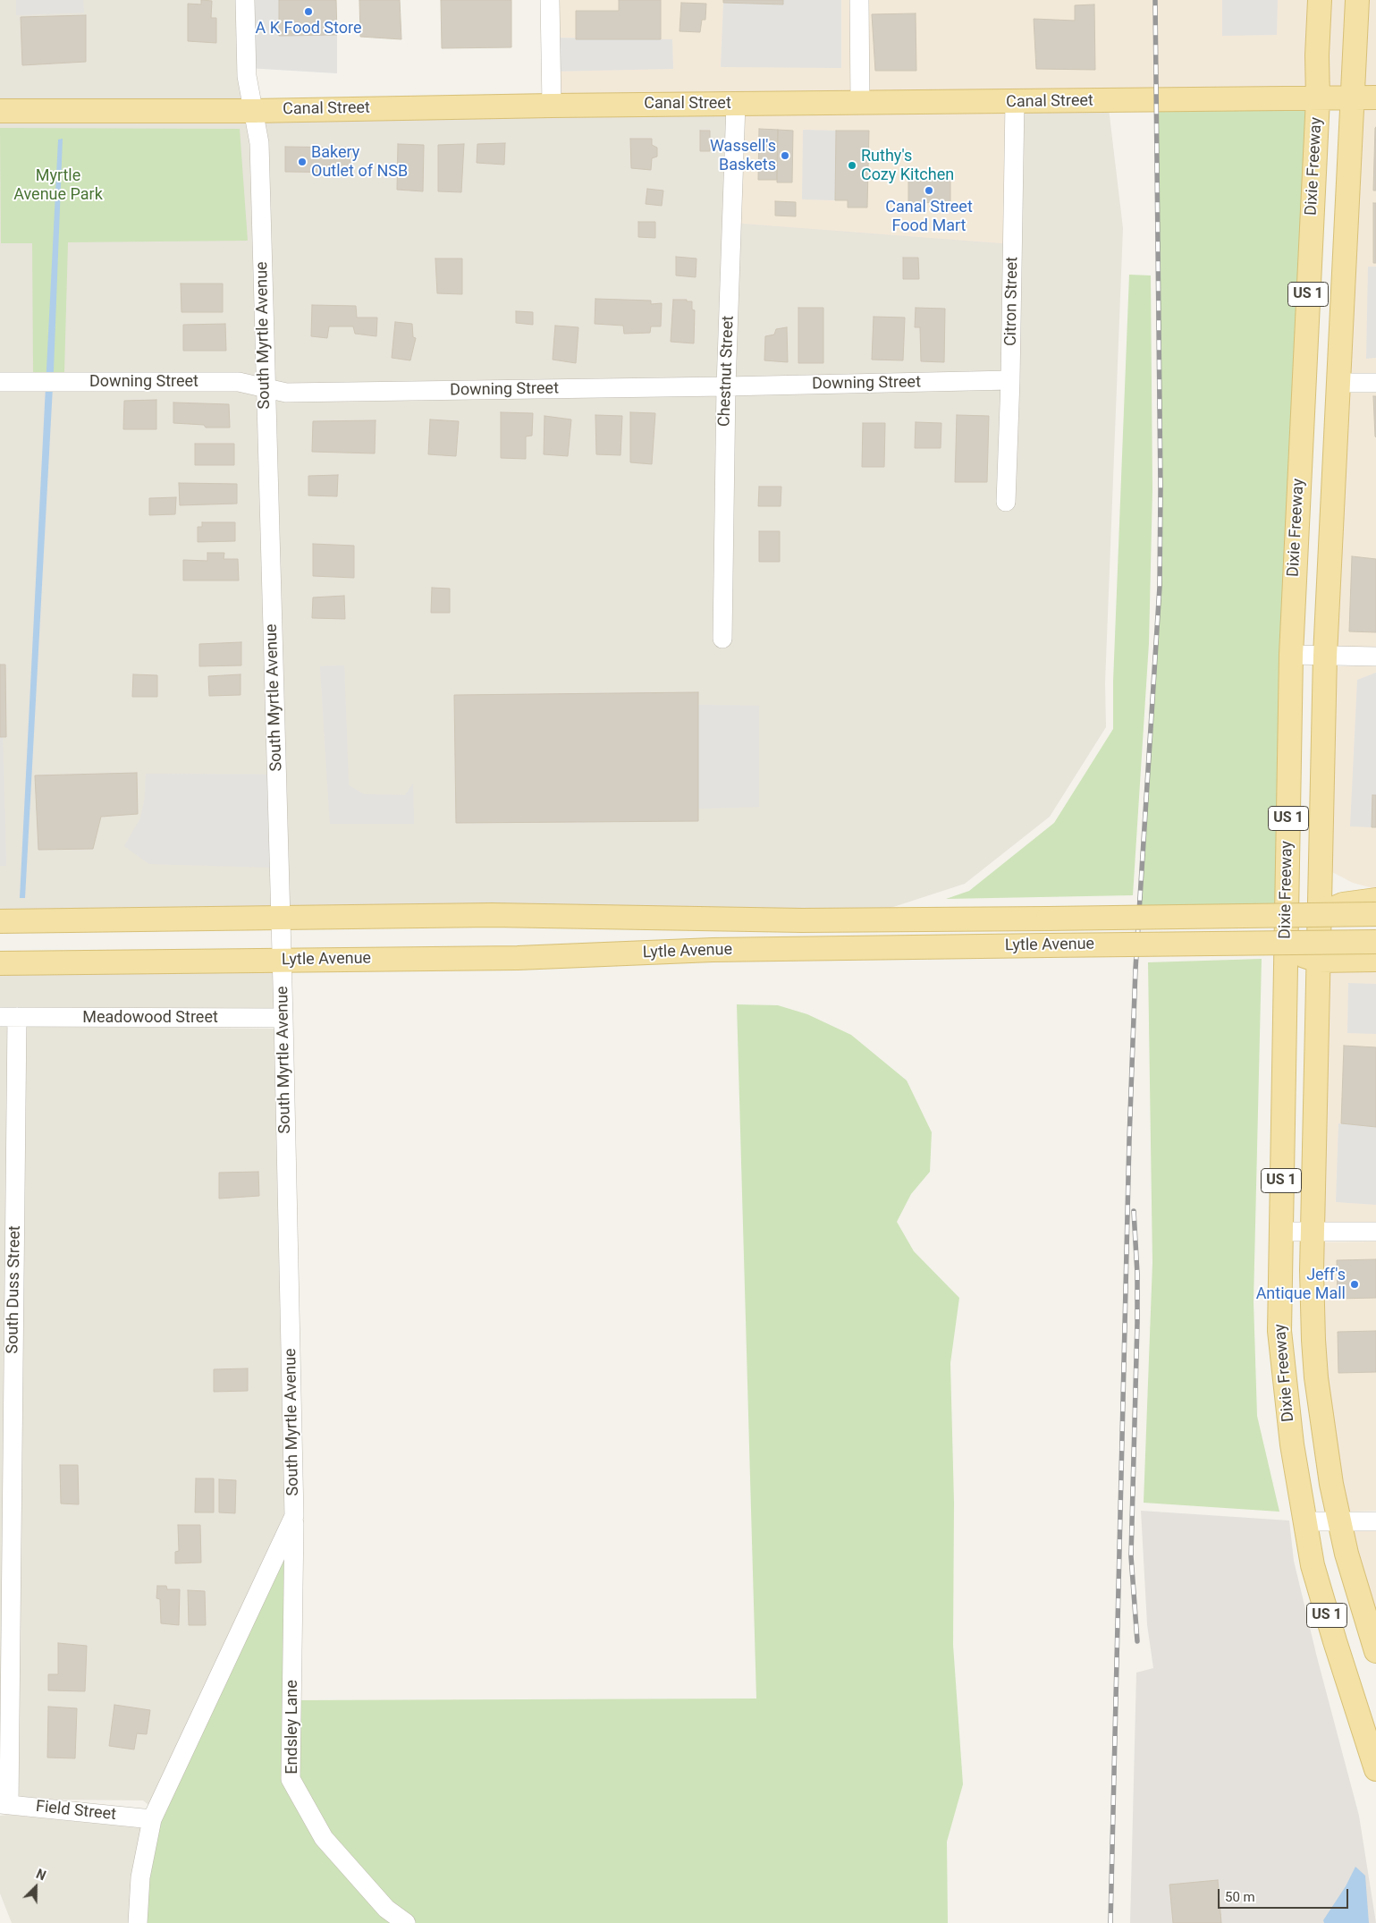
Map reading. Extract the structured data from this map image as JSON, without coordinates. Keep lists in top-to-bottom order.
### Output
{
  "streets": {
    "main road": [
      "Canal Street",
      "Dixie Freeway",
      "US 1",
      "Lytle Avenue"
    ],
    "street": [
      "Citron Street",
      "South Myrtle Avenue",
      "Chestnut Street",
      "Downing Street",
      "Meadowood Street",
      "South Duss Street",
      "Endsley Lane",
      "Field Street"
    ]
  },
  "crossings": [
    ["Canal Street", "Dixie Freeway"],
    ["Canal Street", "Citron Street"],
    ["Canal Street", "South Myrtle Avenue"],
    ["Canal Street", "Chestnut Street"],
    ["Citron Street", "Downing Street"],
    ["South Myrtle Avenue", "Downing Street"],
    ["South Myrtle Avenue", "Lytle Avenue"],
    ["South Myrtle Avenue", "Meadowood Street"],
    ["South Myrtle Avenue", "Endsley Lane"],
    ["South Myrtle Avenue", "Field Street"],
    ["Chestnut Street", "Downing Street"],
    ["Meadowood Street", "South Duss Street"],
    ["South Duss Street", "Field Street"]
  ],
  "parks": ["Myrtle Avenue Park"],
  "places": [
    "A K Food Store",
    "Wassell's Baskets",
    "Bakery Outlet of NSB",
    "Ruthy's Cozy Kitchen",
    "Canal Street Food Mart",
    "Jeff's Antique Mall"
  ],
  "scale_bar": "50 m",
  "north": "top right"
}
